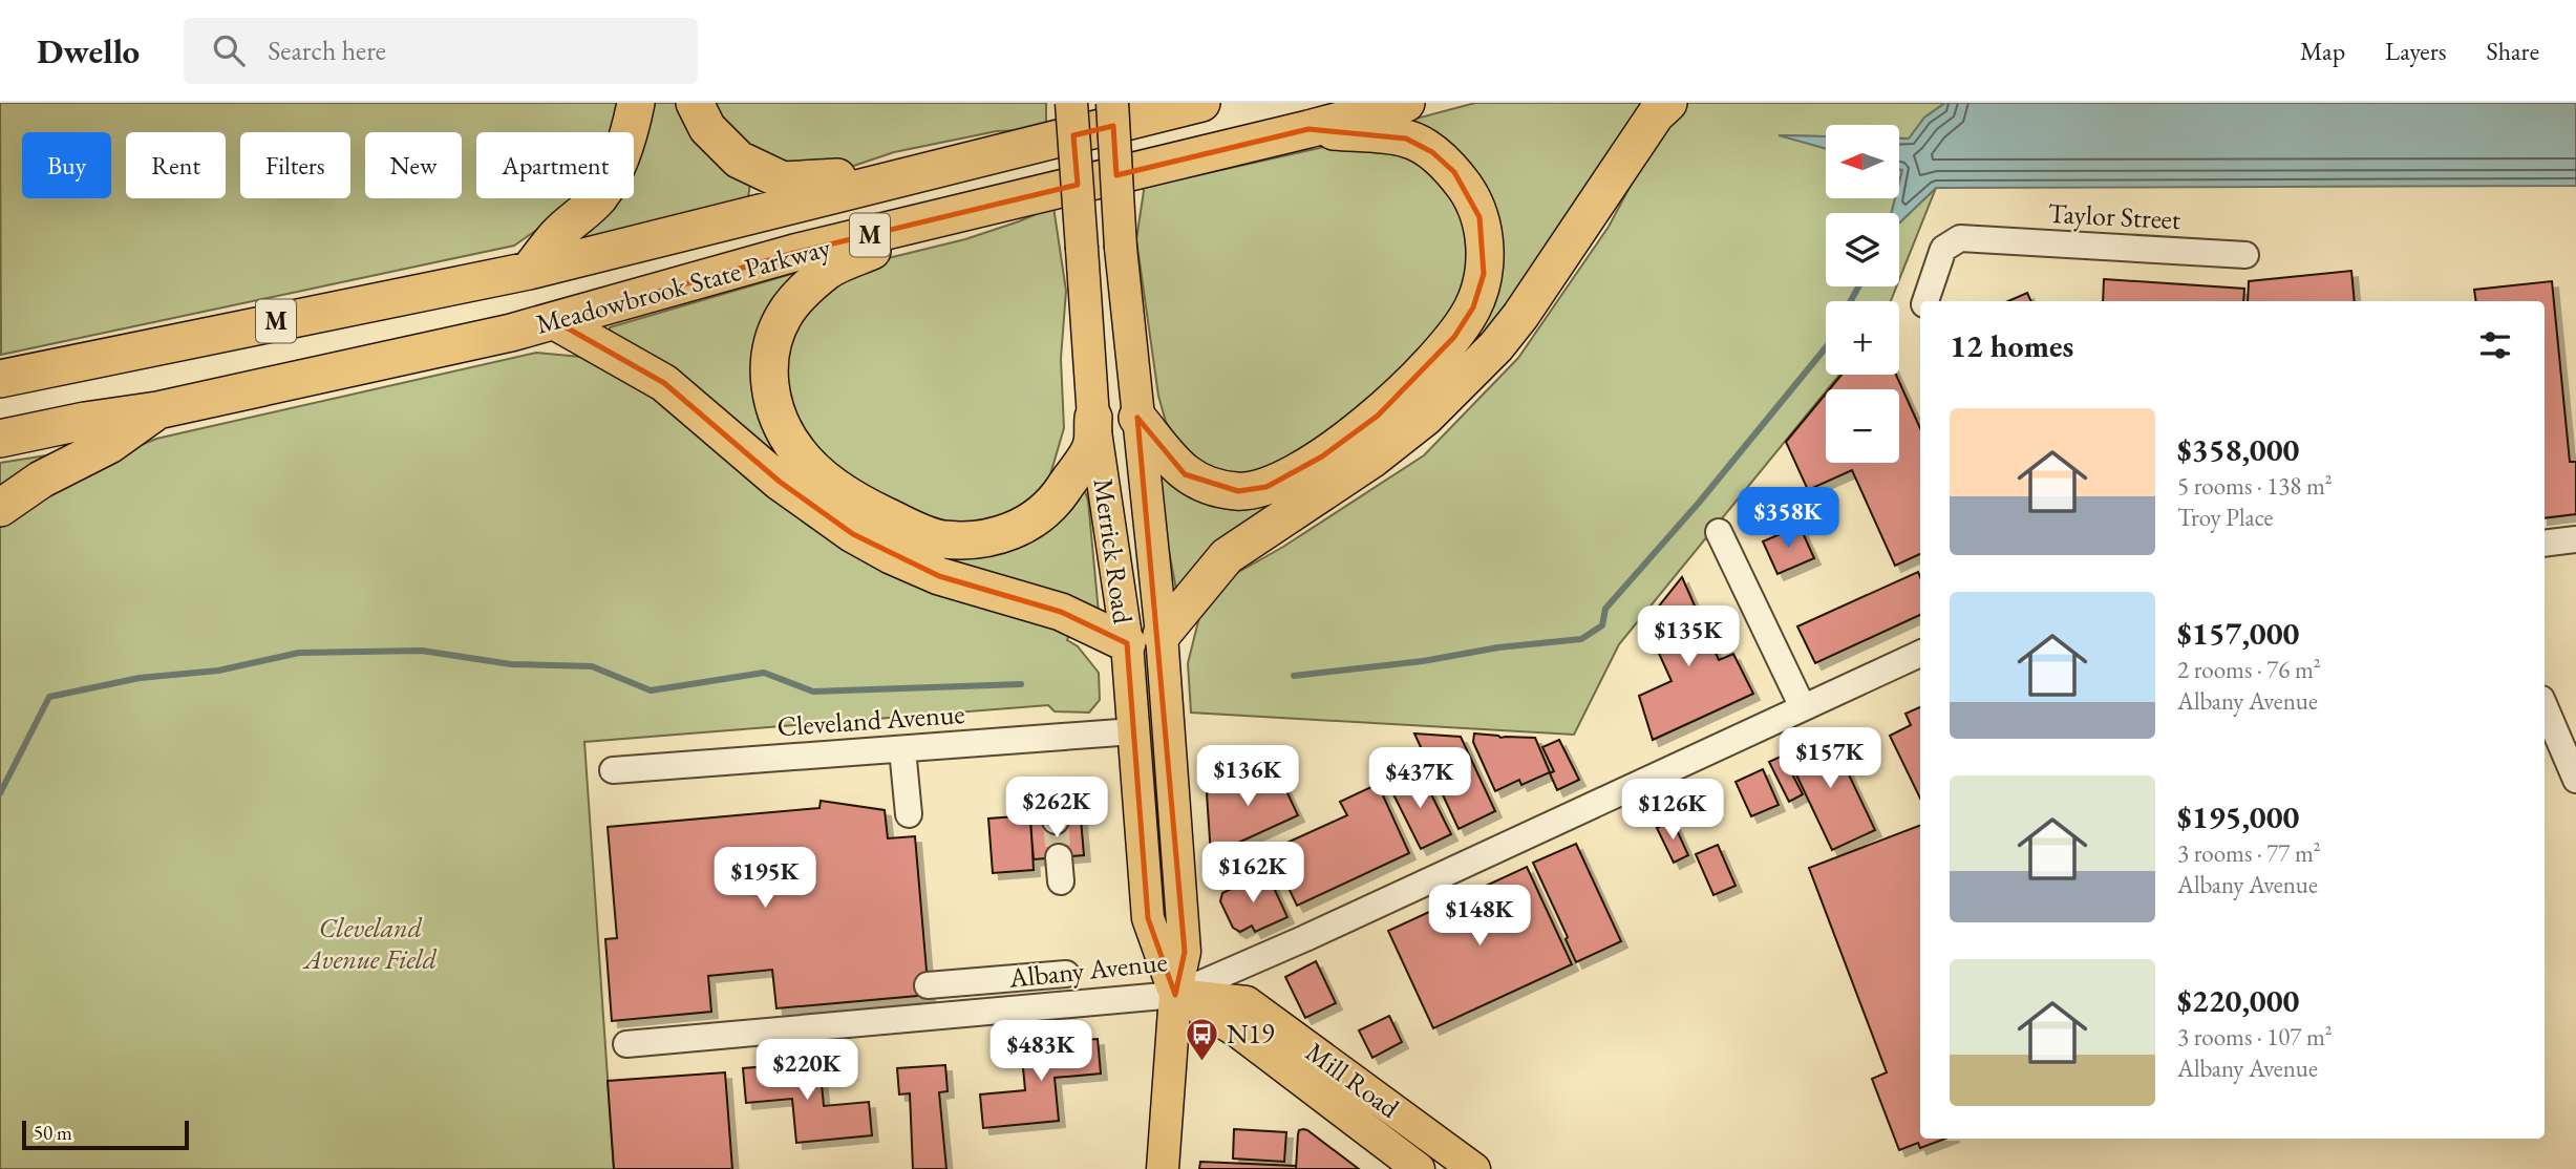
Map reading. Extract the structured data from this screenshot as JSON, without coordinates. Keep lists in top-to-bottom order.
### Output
{
  "streets": {
    "highway": ["M", "Meadowbrook State Parkway"],
    "main road": ["Merrick Road", "Mill Road"],
    "street": ["Taylor Street", "Cleveland Avenue", "Albany Avenue"]
  },
  "crossings": [
    ["Merrick Road", "Cleveland Avenue"],
    ["Merrick Road", "Albany Avenue"],
    ["Merrick Road", "Mill Road"],
    ["Albany Avenue", "Mill Road"]
  ],
  "parks": ["Cleveland Avenue Field"],
  "places": {
    "bus stop": ["N19"]
  },
  "scale_bar": "50 m",
  "north": "left",
  "page": {
    "header": "Dwello",
    "search": "Search here",
    "nav": ["Map", "Layers", "Share"],
    "map_buttons": ["+", "−"],
    "chip": [
      "Buy",
      "Rent",
      "Filters",
      "New",
      "Apartment"
    ],
    "heading": "12 homes",
    "list": [
      {
        "name": "$358,000",
        "note": "5 rooms · 138 m² · Troy Place"
      },
      {
        "name": "$157,000",
        "note": "2 rooms · 76 m² · Albany Avenue"
      },
      {
        "name": "$195,000",
        "note": "3 rooms · 77 m² · Albany Avenue"
      },
      {
        "name": "$220,000",
        "note": "3 rooms · 107 m² · Albany Avenue"
      }
    ],
    "price": [
      "$358K",
      "$135K",
      "$157K",
      "$136K",
      "$437K",
      "$262K",
      "$126K",
      "$162K",
      "$195K",
      "$148K",
      "$483K",
      "$220K"
    ],
    "scale": "50 m"
  }
}
